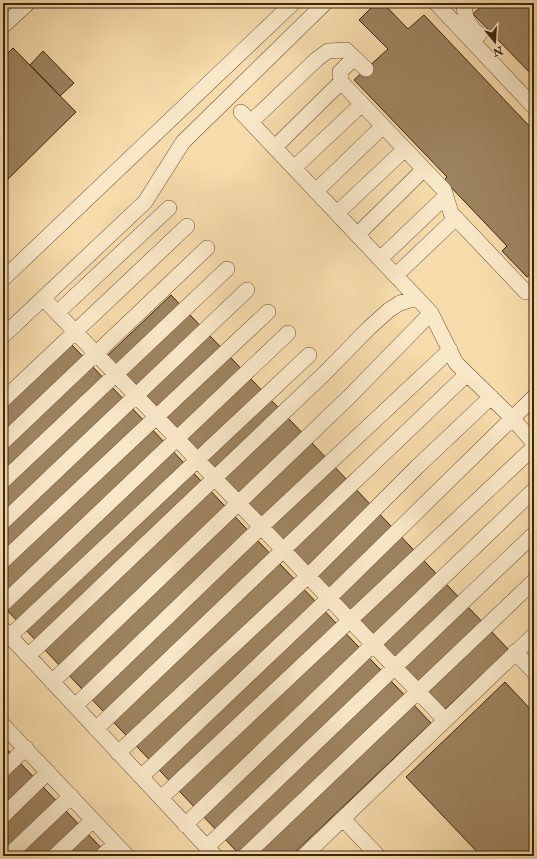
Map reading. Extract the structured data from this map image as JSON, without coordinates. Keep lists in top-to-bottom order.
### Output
{
  "north": "bottom"
}
